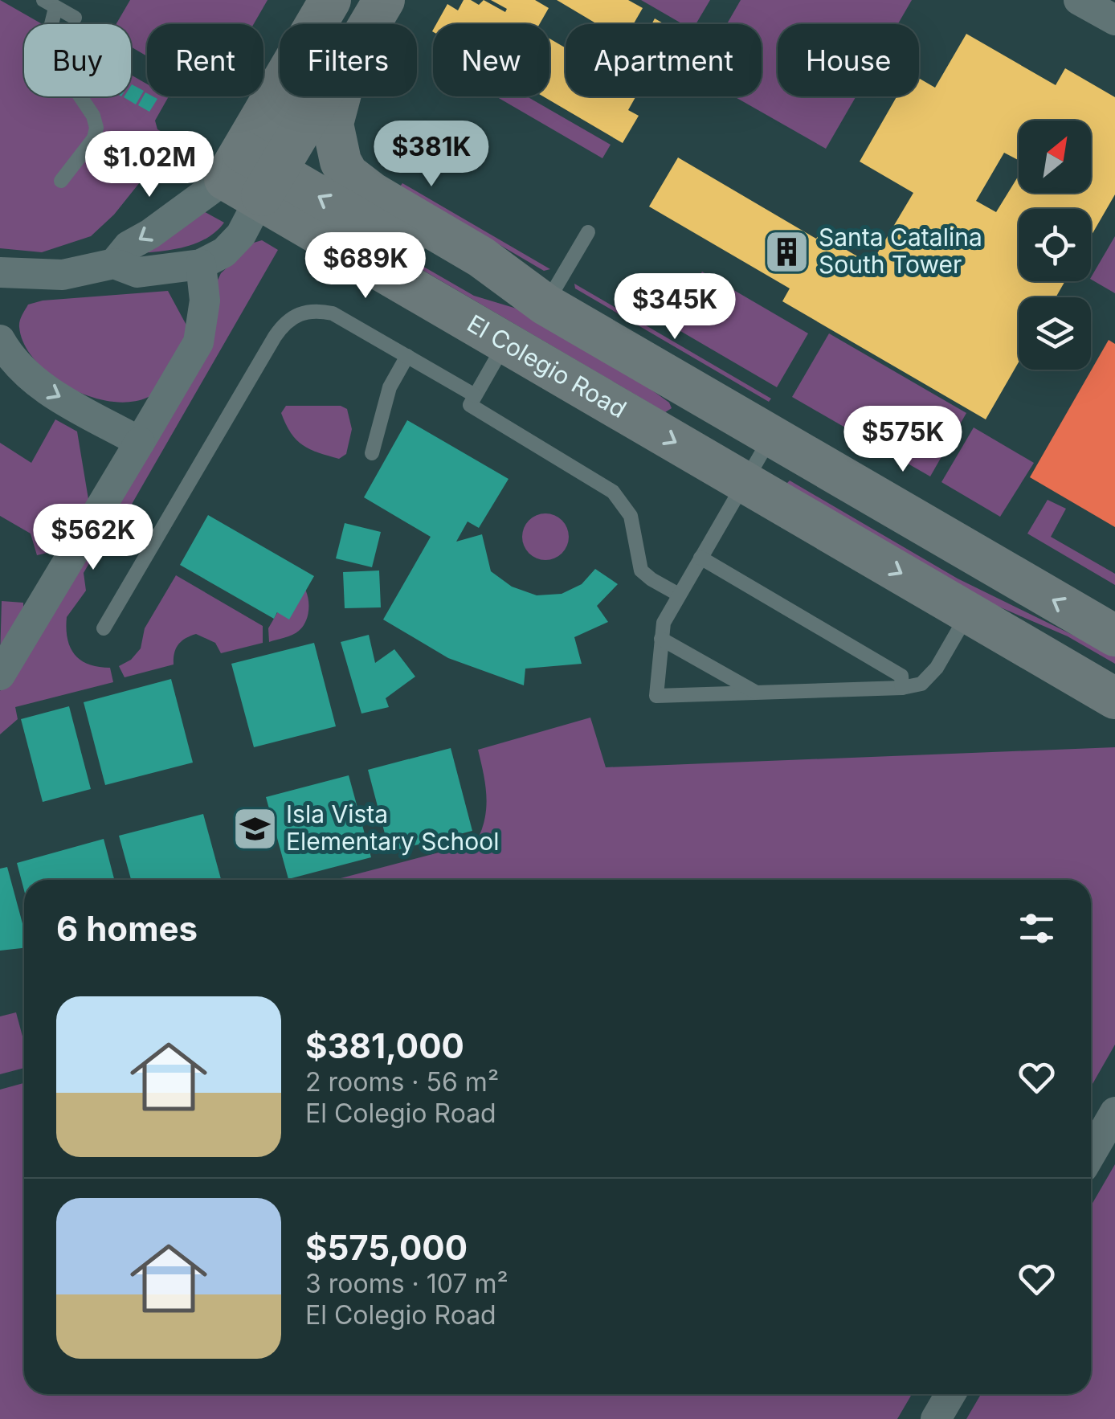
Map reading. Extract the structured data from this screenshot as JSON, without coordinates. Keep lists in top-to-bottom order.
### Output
{
  "streets": {
    "main road": ["El Colegio Road"]
  },
  "places": {
    "building": ["Santa Catalina South Tower"],
    "school or university": ["Isla Vista Elementary School"]
  },
  "north": "top right",
  "page": {
    "chip": [
      "Buy",
      "Rent",
      "Filters",
      "New",
      "Apartment",
      "House"
    ],
    "price": [
      "$381K",
      "$1.02M",
      "$689K",
      "$345K",
      "$575K",
      "$562K"
    ],
    "heading": "6 homes",
    "list": [
      {
        "name": "$381,000",
        "note": "2 rooms · 56 m² · El Colegio Road"
      },
      {
        "name": "$575,000",
        "note": "3 rooms · 107 m² · El Colegio Road"
      }
    ]
  }
}
